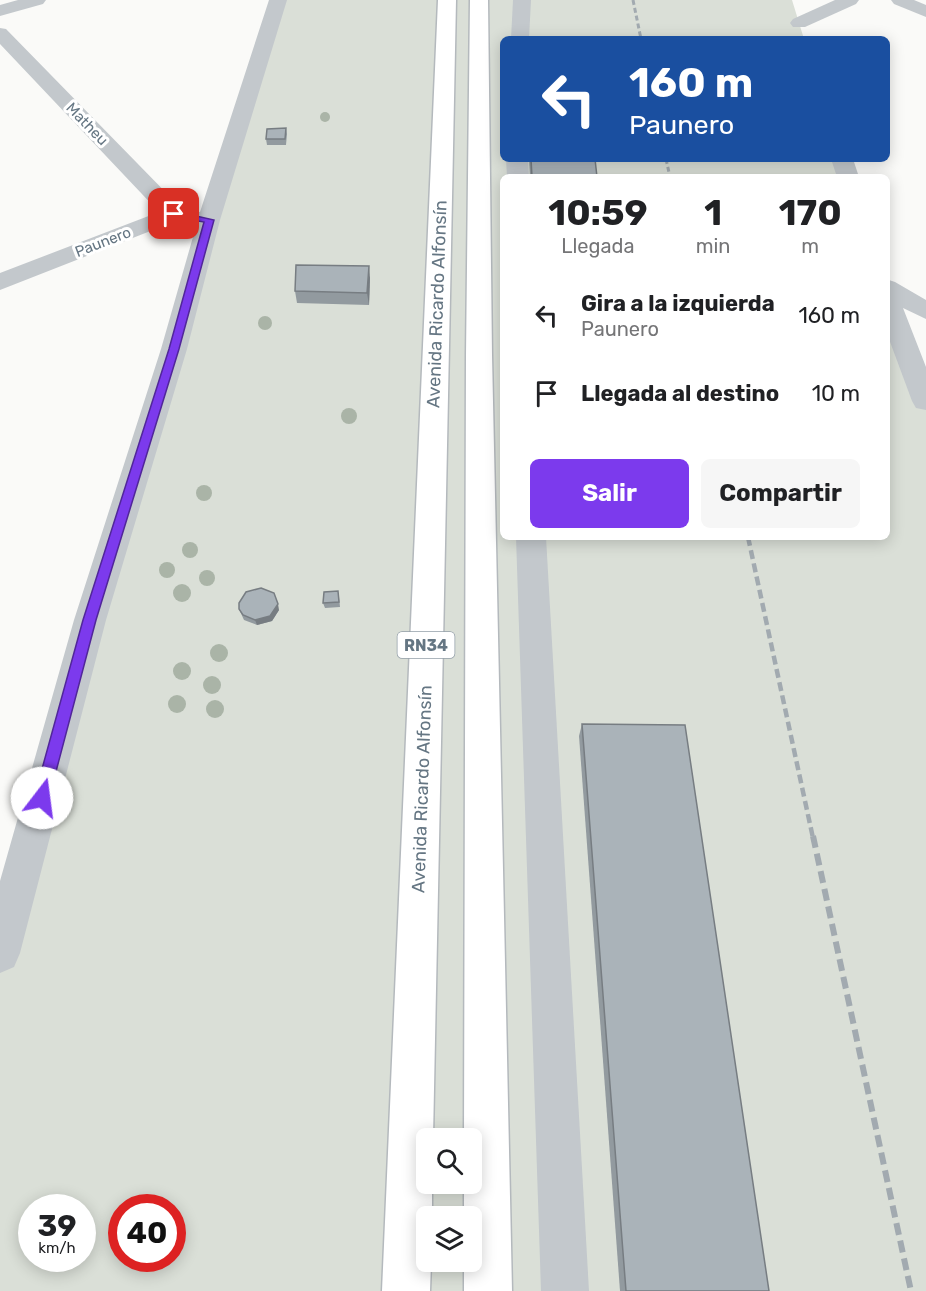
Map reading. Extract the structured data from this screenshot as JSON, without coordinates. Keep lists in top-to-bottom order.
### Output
{
  "streets": {
    "highway": ["Avenida Ricardo Alfonsín", "RN34"],
    "street": ["Matheu", "Paunero"]
  },
  "crossings": [
    ["Matheu", "Paunero"]
  ],
  "page": {
    "turn": ["160 m", "Paunero"],
    "eta": [
      "10:59",
      "Llegada",
      "1",
      "min",
      "170",
      "m"
    ],
    "list": [
      {
        "name": "Gira a la izquierda",
        "note": "Paunero",
        "value": "160 m"
      },
      {
        "name": "Llegada al destino",
        "value": "10 m"
      }
    ],
    "buttons": ["Salir", "Compartir"],
    "speed": "39 km/h",
    "limit": "40"
  }
}
